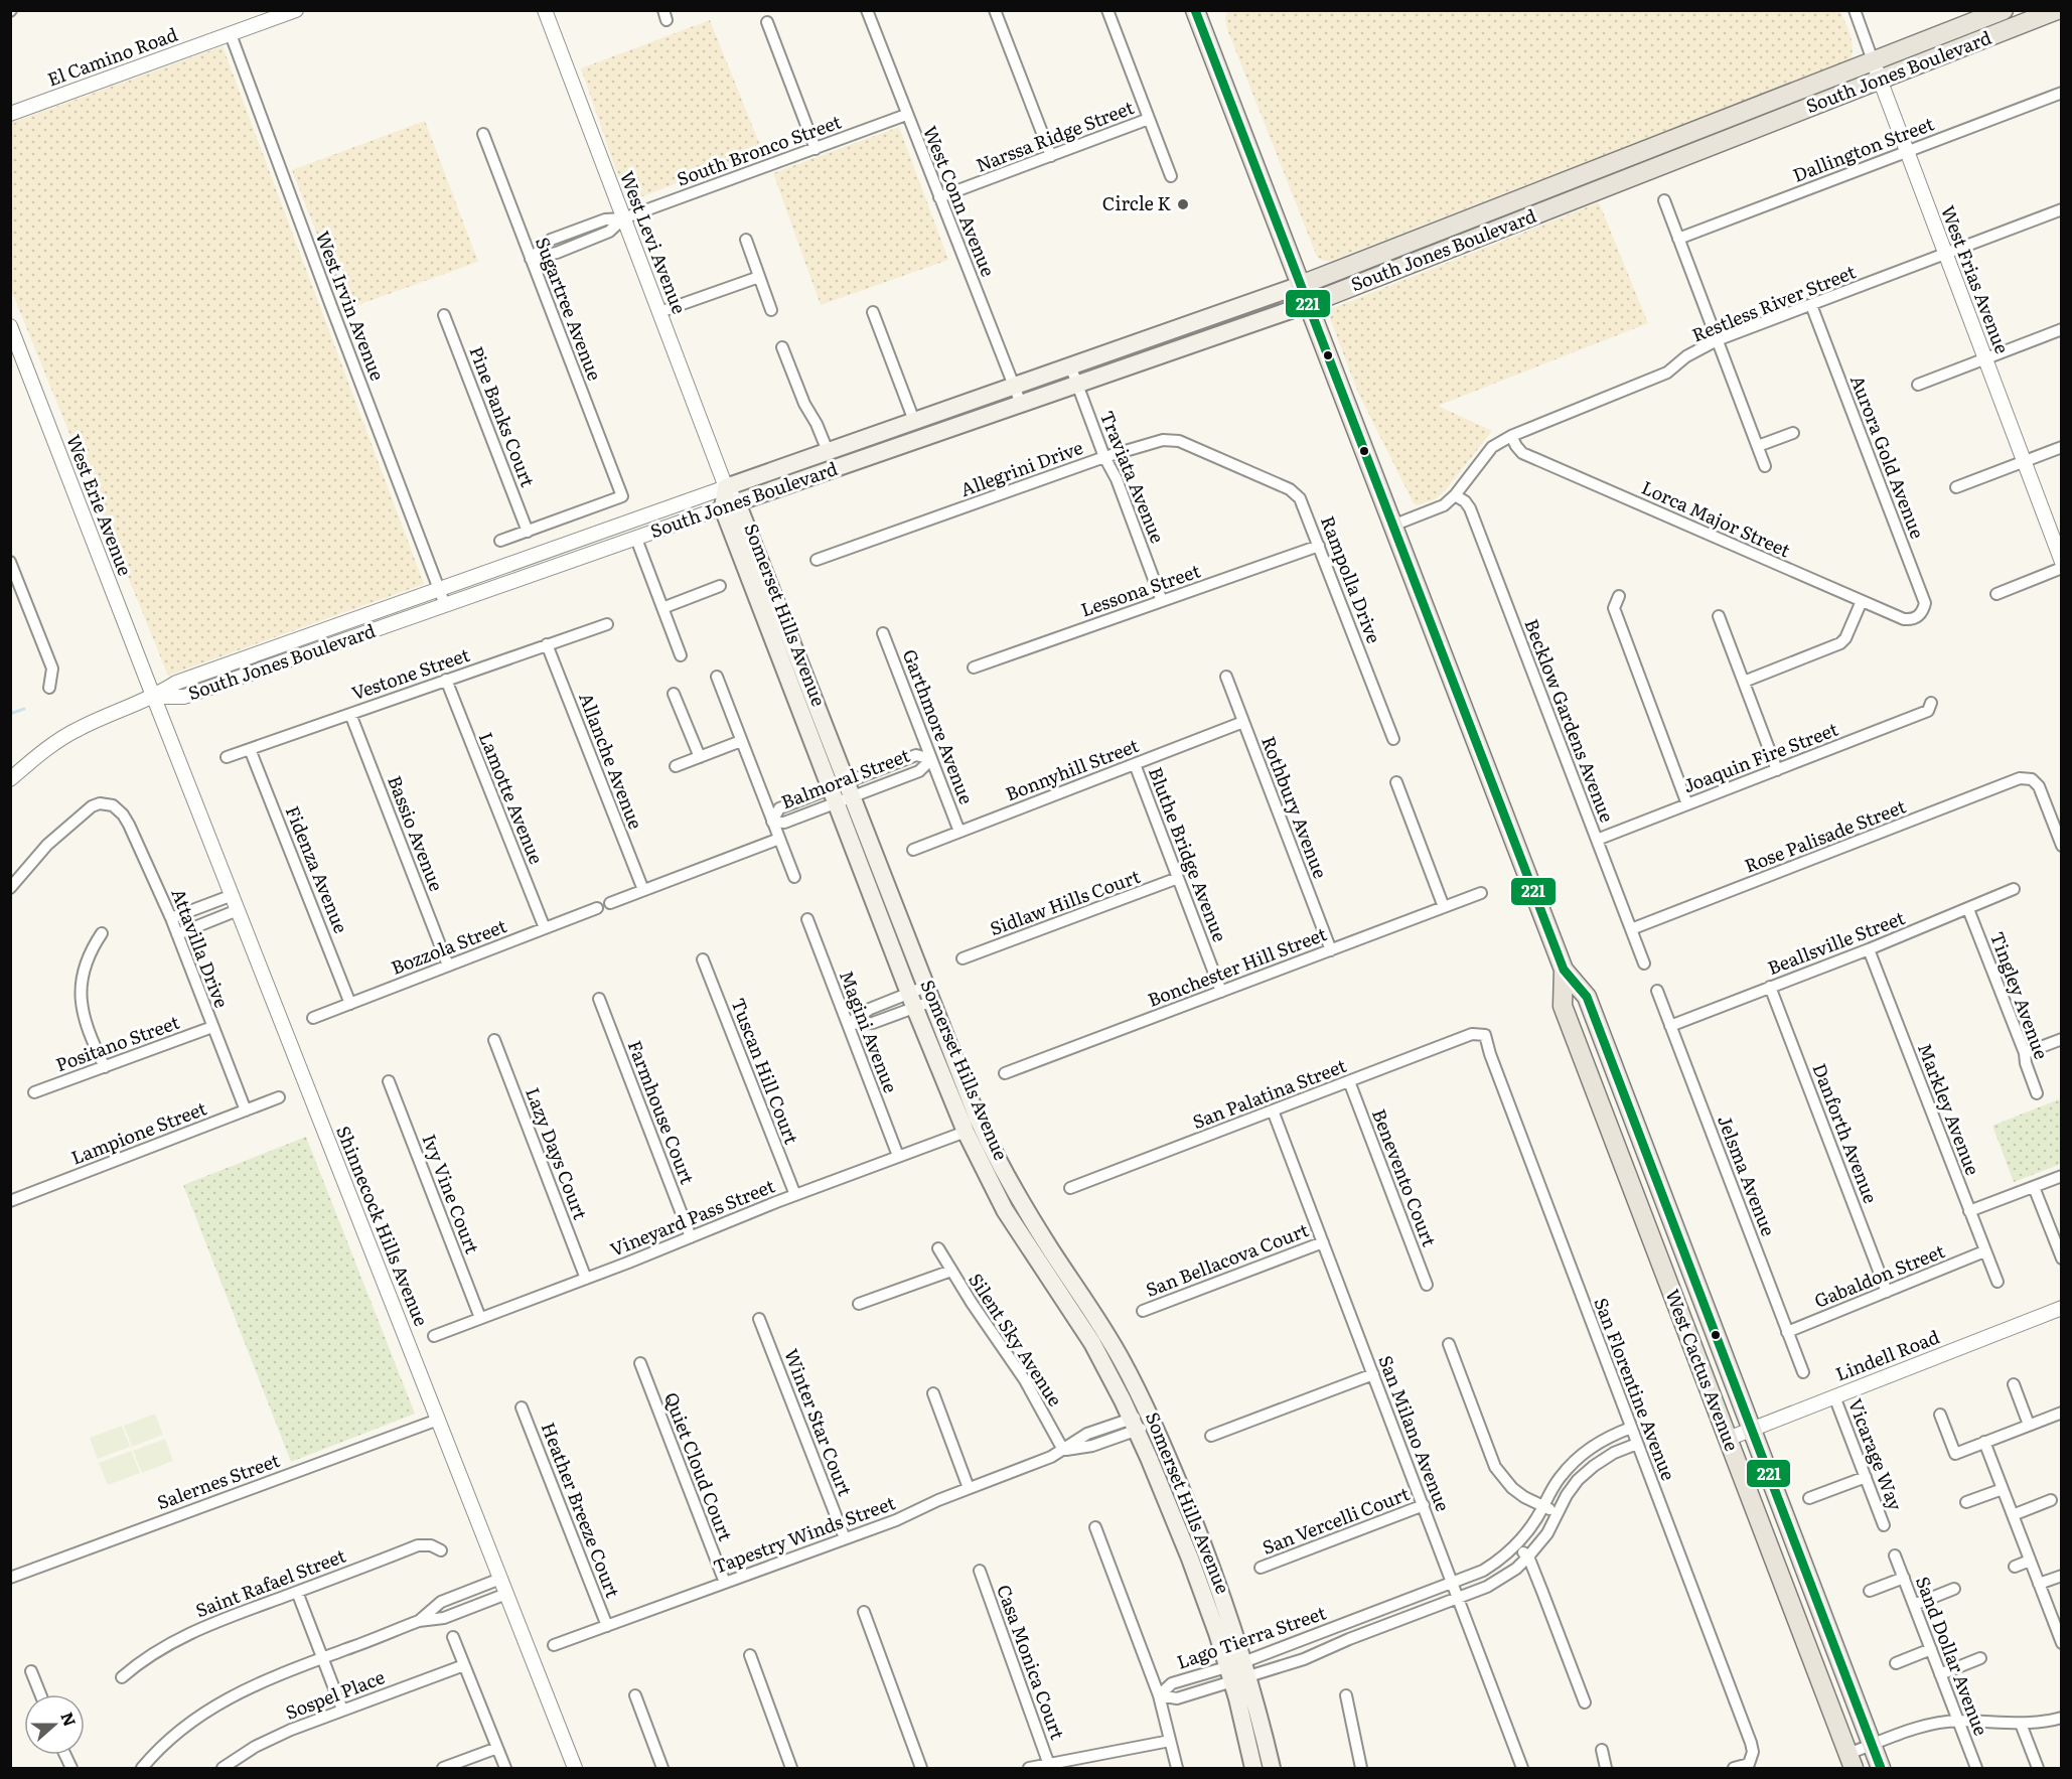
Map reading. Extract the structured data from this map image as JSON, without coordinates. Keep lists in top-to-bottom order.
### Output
{
  "streets": {
    "main road": ["South Jones Boulevard", "Somerset Hills Avenue", "West Cactus Avenue"],
    "street": [
      "El Camino Road",
      "Narssa Ridge Street",
      "Dallington Street",
      "South Bronco Street",
      "West Conn Avenue",
      "West Levi Avenue",
      "West Frias Avenue",
      "Restless River Street",
      "West Irvin Avenue",
      "Sugartree Avenue",
      "Pine Banks Court",
      "Aurora Gold Avenue",
      "Allegrini Drive",
      "Traviata Avenue",
      "West Erie Avenue",
      "Lorca Major Street",
      "Rampolla Drive",
      "Lessona Street",
      "Vestone Street",
      "Becklow Gardens Avenue",
      "Garthmore Avenue",
      "Joaquin Fire Street",
      "Allanche Avenue",
      "Bonnyhill Street",
      "Balmoral Street",
      "Lamotte Avenue",
      "Rothbury Avenue",
      "Bassio Avenue",
      "Rose Palisade Street",
      "Bluthe Bridge Avenue",
      "Fidenza Avenue",
      "Sidlaw Hills Court",
      "Beallsville Street",
      "Bozzola Street",
      "Attavilla Drive",
      "Bonchester Hill Street",
      "Tingley Avenue",
      "Magini Avenue",
      "Positano Street",
      "Tuscan Hill Court",
      "San Palatina Street",
      "Markley Avenue",
      "Farmhouse Court",
      "Lampione Street",
      "Danforth Avenue",
      "Lazy Days Court",
      "Jelsma Avenue",
      "Benevento Court",
      "Ivy Vine Court",
      "Vineyard Pass Street",
      "Shinnecock Hills Avenue",
      "San Bellacova Court",
      "Gabaldon Street",
      "Silent Sky Avenue",
      "Lindell Road",
      "San Florentine Avenue",
      "Winter Star Court",
      "San Milano Avenue",
      "Vicarage Way",
      "Quiet Cloud Court",
      "Salernes Street",
      "Heather Breeze Court",
      "San Vercelli Court",
      "Tapestry Winds Street",
      "Saint Rafael Street",
      "Lago Tierra Street",
      "Sand Dollar Avenue",
      "Casa Monica Court",
      "Sospel Place"
    ]
  },
  "crossings": [
    ["El Camino Road", "West Irvin Avenue"],
    ["South Jones Boulevard", "West Conn Avenue"],
    ["South Jones Boulevard", "West Levi Avenue"],
    ["South Jones Boulevard", "West Frias Avenue"],
    ["South Jones Boulevard", "West Irvin Avenue"],
    ["South Jones Boulevard", "Traviata Avenue"],
    ["South Jones Boulevard", "West Erie Avenue"],
    ["South Jones Boulevard", "Somerset Hills Avenue"],
    ["South Jones Boulevard", "Shinnecock Hills Avenue"],
    ["South Jones Boulevard", "West Cactus Avenue"],
    ["Narssa Ridge Street", "West Conn Avenue"],
    ["Dallington Street", "West Frias Avenue"],
    ["South Bronco Street", "West Conn Avenue"],
    ["South Bronco Street", "West Levi Avenue"],
    ["South Bronco Street", "Sugartree Avenue"],
    ["West Levi Avenue", "Somerset Hills Avenue"],
    ["West Frias Avenue", "Restless River Street"],
    ["Restless River Street", "Aurora Gold Avenue"],
    ["Restless River Street", "Lorca Major Street"],
    ["Restless River Street", "Becklow Gardens Avenue"],
    ["Restless River Street", "West Cactus Avenue"],
    ["Sugartree Avenue", "Pine Banks Court"],
    ["Aurora Gold Avenue", "Lorca Major Street"],
    ["Allegrini Drive", "Traviata Avenue"],
    ["Allegrini Drive", "Rampolla Drive"],
    ["Traviata Avenue", "Lessona Street"],
    ["West Erie Avenue", "Shinnecock Hills Avenue"],
    ["Rampolla Drive", "Lessona Street"],
    ["Somerset Hills Avenue", "Balmoral Street"],
    ["Somerset Hills Avenue", "Vineyard Pass Street"],
    ["Somerset Hills Avenue", "Tapestry Winds Street"],
    ["Somerset Hills Avenue", "Lago Tierra Street"],
    ["Vestone Street", "Allanche Avenue"],
    ["Vestone Street", "Lamotte Avenue"],
    ["Vestone Street", "Bassio Avenue"],
    ["Vestone Street", "Fidenza Avenue"],
    ["Becklow Gardens Avenue", "Joaquin Fire Street"],
    ["Becklow Gardens Avenue", "Rose Palisade Street"],
    ["Garthmore Avenue", "Bonnyhill Street"],
    ["Garthmore Avenue", "Balmoral Street"],
    ["Allanche Avenue", "Balmoral Street"],
    ["Bonnyhill Street", "Rothbury Avenue"],
    ["Bonnyhill Street", "Bluthe Bridge Avenue"],
    ["Lamotte Avenue", "Bozzola Street"],
    ["Rothbury Avenue", "Bonchester Hill Street"],
    ["Bassio Avenue", "Bozzola Street"],
    ["Bluthe Bridge Avenue", "Sidlaw Hills Court"],
    ["Bluthe Bridge Avenue", "Bonchester Hill Street"],
    ["Fidenza Avenue", "Bozzola Street"],
    ["Beallsville Street", "Tingley Avenue"],
    ["Beallsville Street", "Markley Avenue"],
    ["Beallsville Street", "Danforth Avenue"],
    ["Beallsville Street", "Jelsma Avenue"],
    ["Attavilla Drive", "Positano Street"],
    ["Attavilla Drive", "Lampione Street"],
    ["Magini Avenue", "Vineyard Pass Street"],
    ["Tuscan Hill Court", "Vineyard Pass Street"],
    ["San Palatina Street", "Benevento Court"],
    ["San Palatina Street", "San Florentine Avenue"],
    ["San Palatina Street", "San Milano Avenue"],
    ["Markley Avenue", "Gabaldon Street"],
    ["Farmhouse Court", "Vineyard Pass Street"],
    ["Danforth Avenue", "Gabaldon Street"],
    ["Lazy Days Court", "Vineyard Pass Street"],
    ["Jelsma Avenue", "Gabaldon Street"],
    ["Ivy Vine Court", "Vineyard Pass Street"],
    ["Shinnecock Hills Avenue", "Salernes Street"],
    ["San Bellacova Court", "San Milano Avenue"],
    ["Silent Sky Avenue", "Tapestry Winds Street"],
    ["Lindell Road", "West Cactus Avenue"],
    ["Lindell Road", "Vicarage Way"],
    ["San Florentine Avenue", "Lago Tierra Street"],
    ["Winter Star Court", "Tapestry Winds Street"],
    ["San Milano Avenue", "San Vercelli Court"],
    ["San Milano Avenue", "Lago Tierra Street"],
    ["Quiet Cloud Court", "Tapestry Winds Street"],
    ["Heather Breeze Court", "Tapestry Winds Street"]
  ],
  "places": ["Circle K"],
  "lines": ["transit line 221"],
  "north": "right"
}
